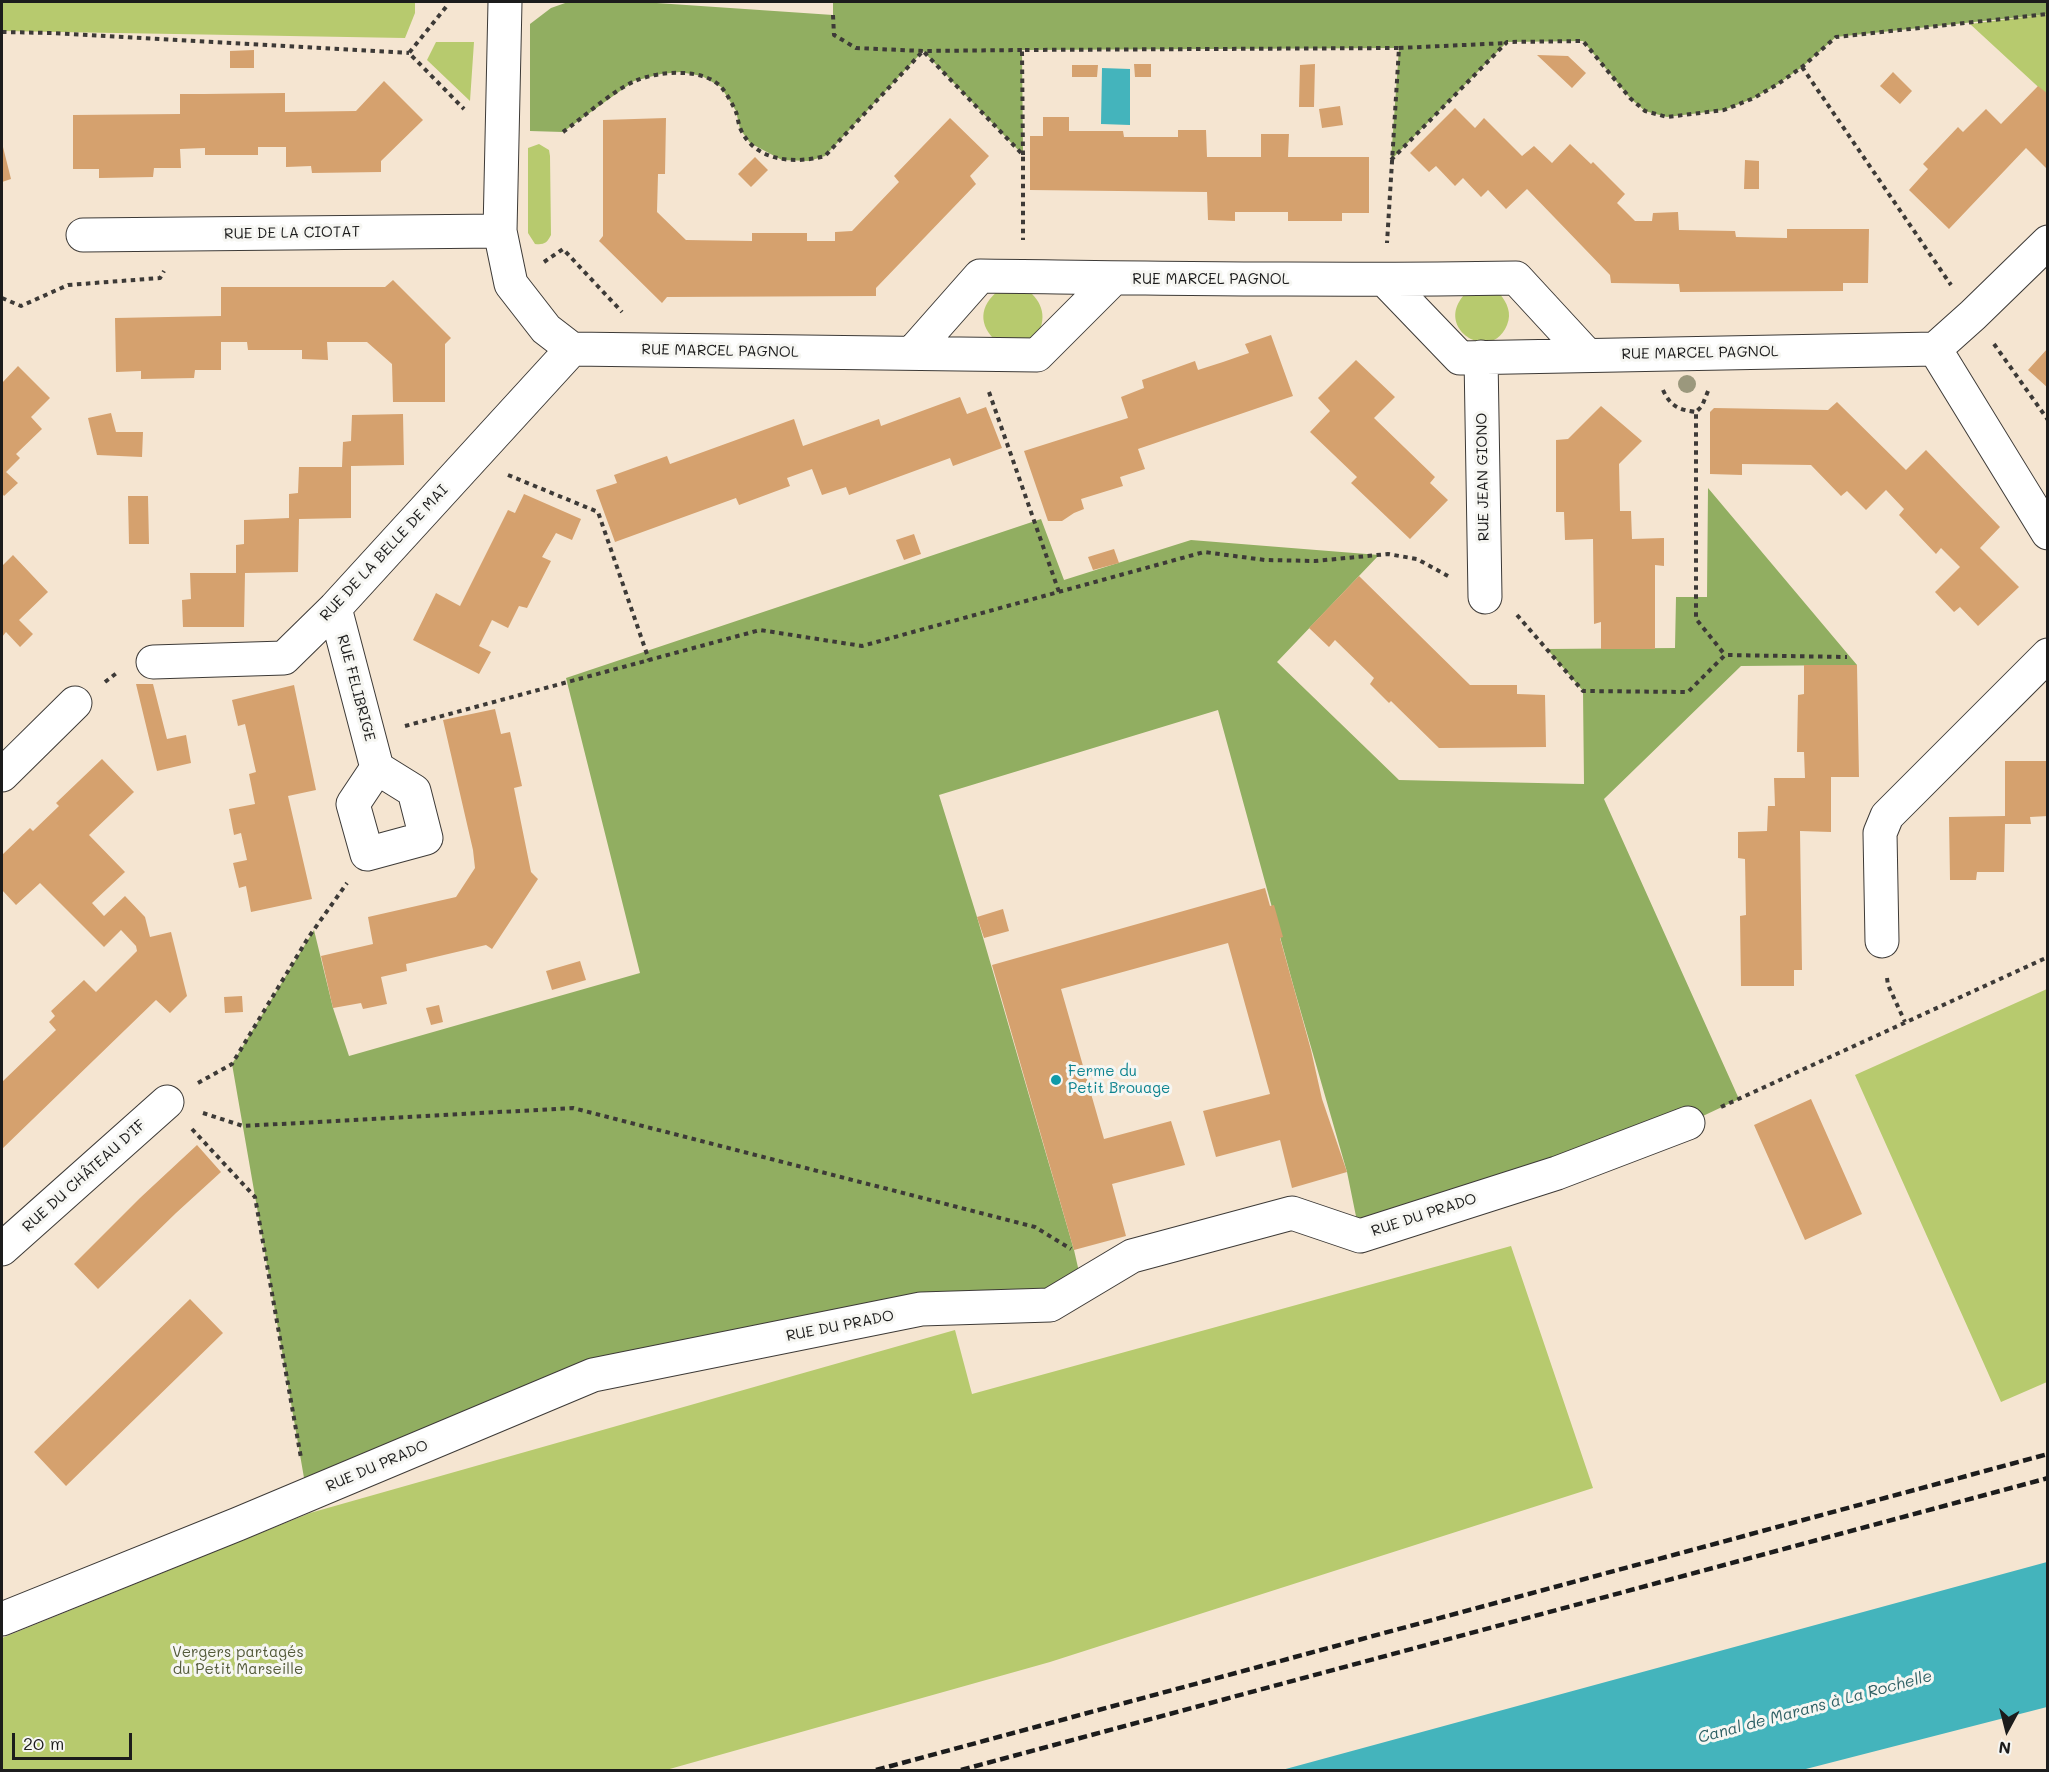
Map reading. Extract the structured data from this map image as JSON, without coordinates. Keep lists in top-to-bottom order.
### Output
{
  "streets": {
    "street": [
      "RUE DE LA CIOTAT",
      "RUE MARCEL PAGNOL",
      "RUE JEAN GIONO",
      "RUE DE LA BELLE DE MAI",
      "RUE FELIBRIGE",
      "RUE DU CHÂTEAU D'IF",
      "RUE DU PRADO"
    ]
  },
  "crossings": [
    ["RUE MARCEL PAGNOL", "RUE JEAN GIONO"],
    ["RUE MARCEL PAGNOL", "RUE DE LA BELLE DE MAI"],
    ["RUE DE LA BELLE DE MAI", "RUE FELIBRIGE"]
  ],
  "water": ["Canal de Marans à La Rochelle"],
  "parks": ["Vergers partagés du Petit Marseille"],
  "places": ["Ferme du Petit Brouage"],
  "scale_bar": "20 m",
  "north": "bottom"
}
